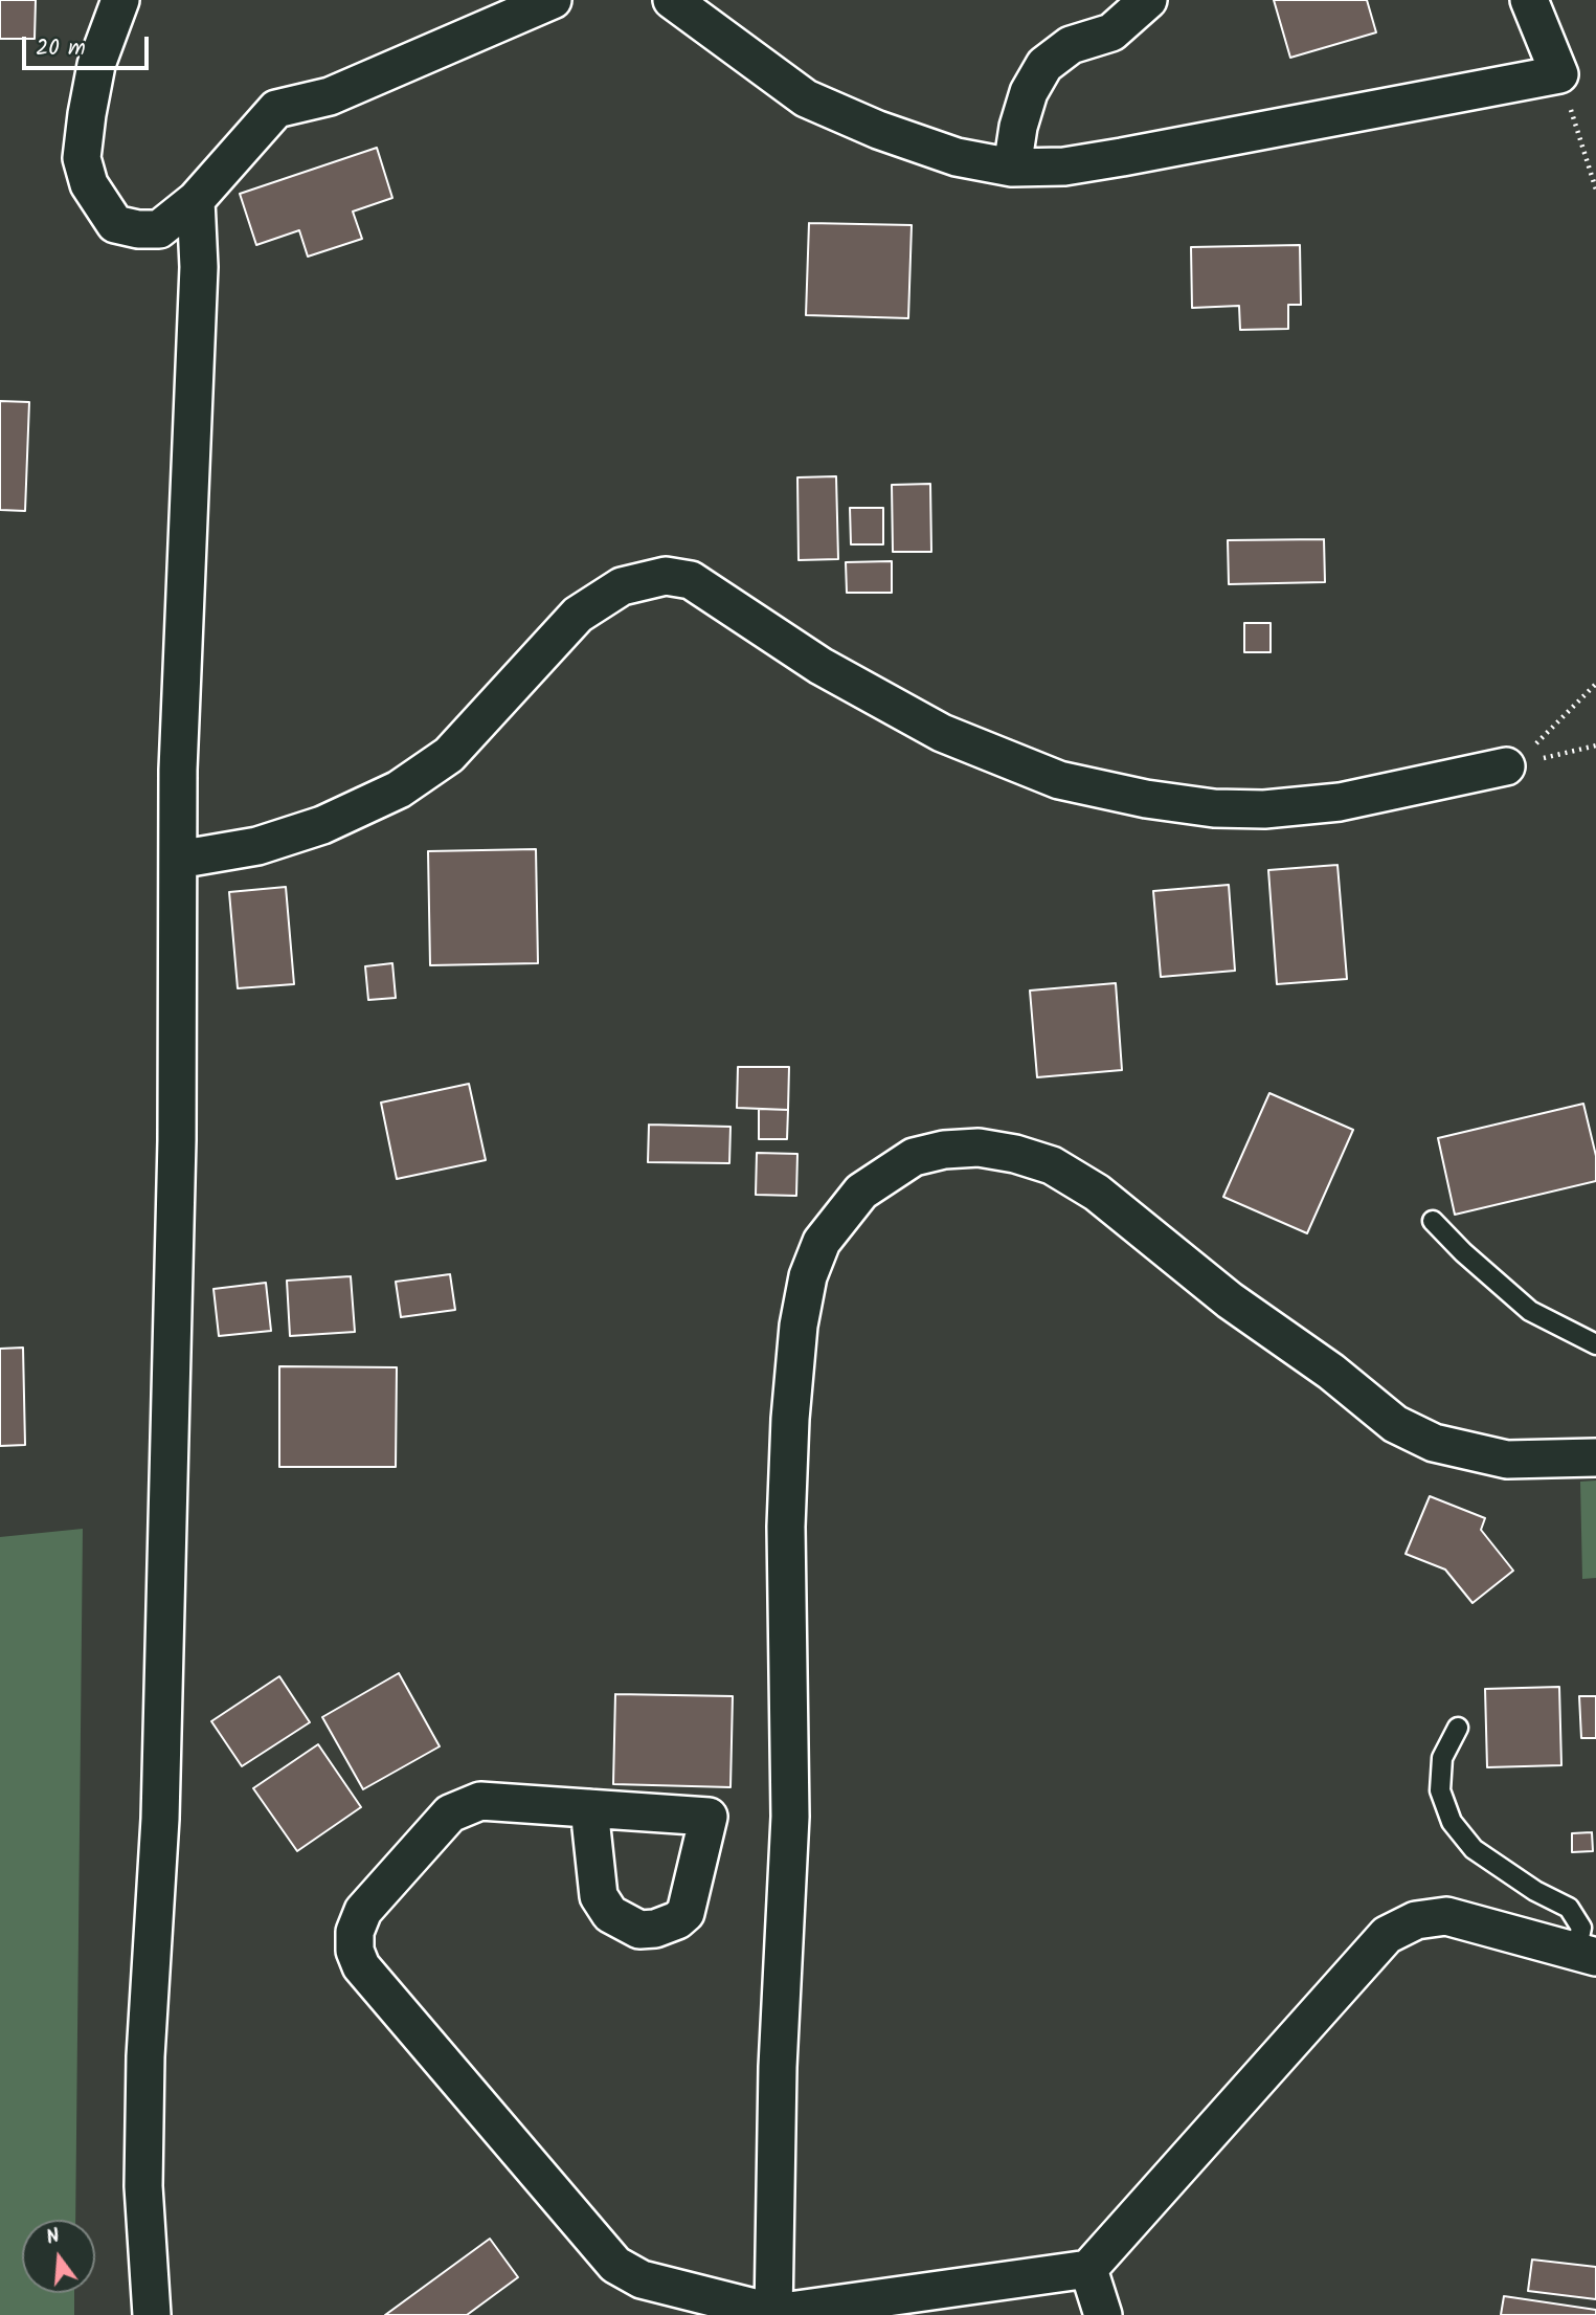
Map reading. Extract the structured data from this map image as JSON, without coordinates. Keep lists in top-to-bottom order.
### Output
{
  "scale_bar": "20 m",
  "north": "top"
}
